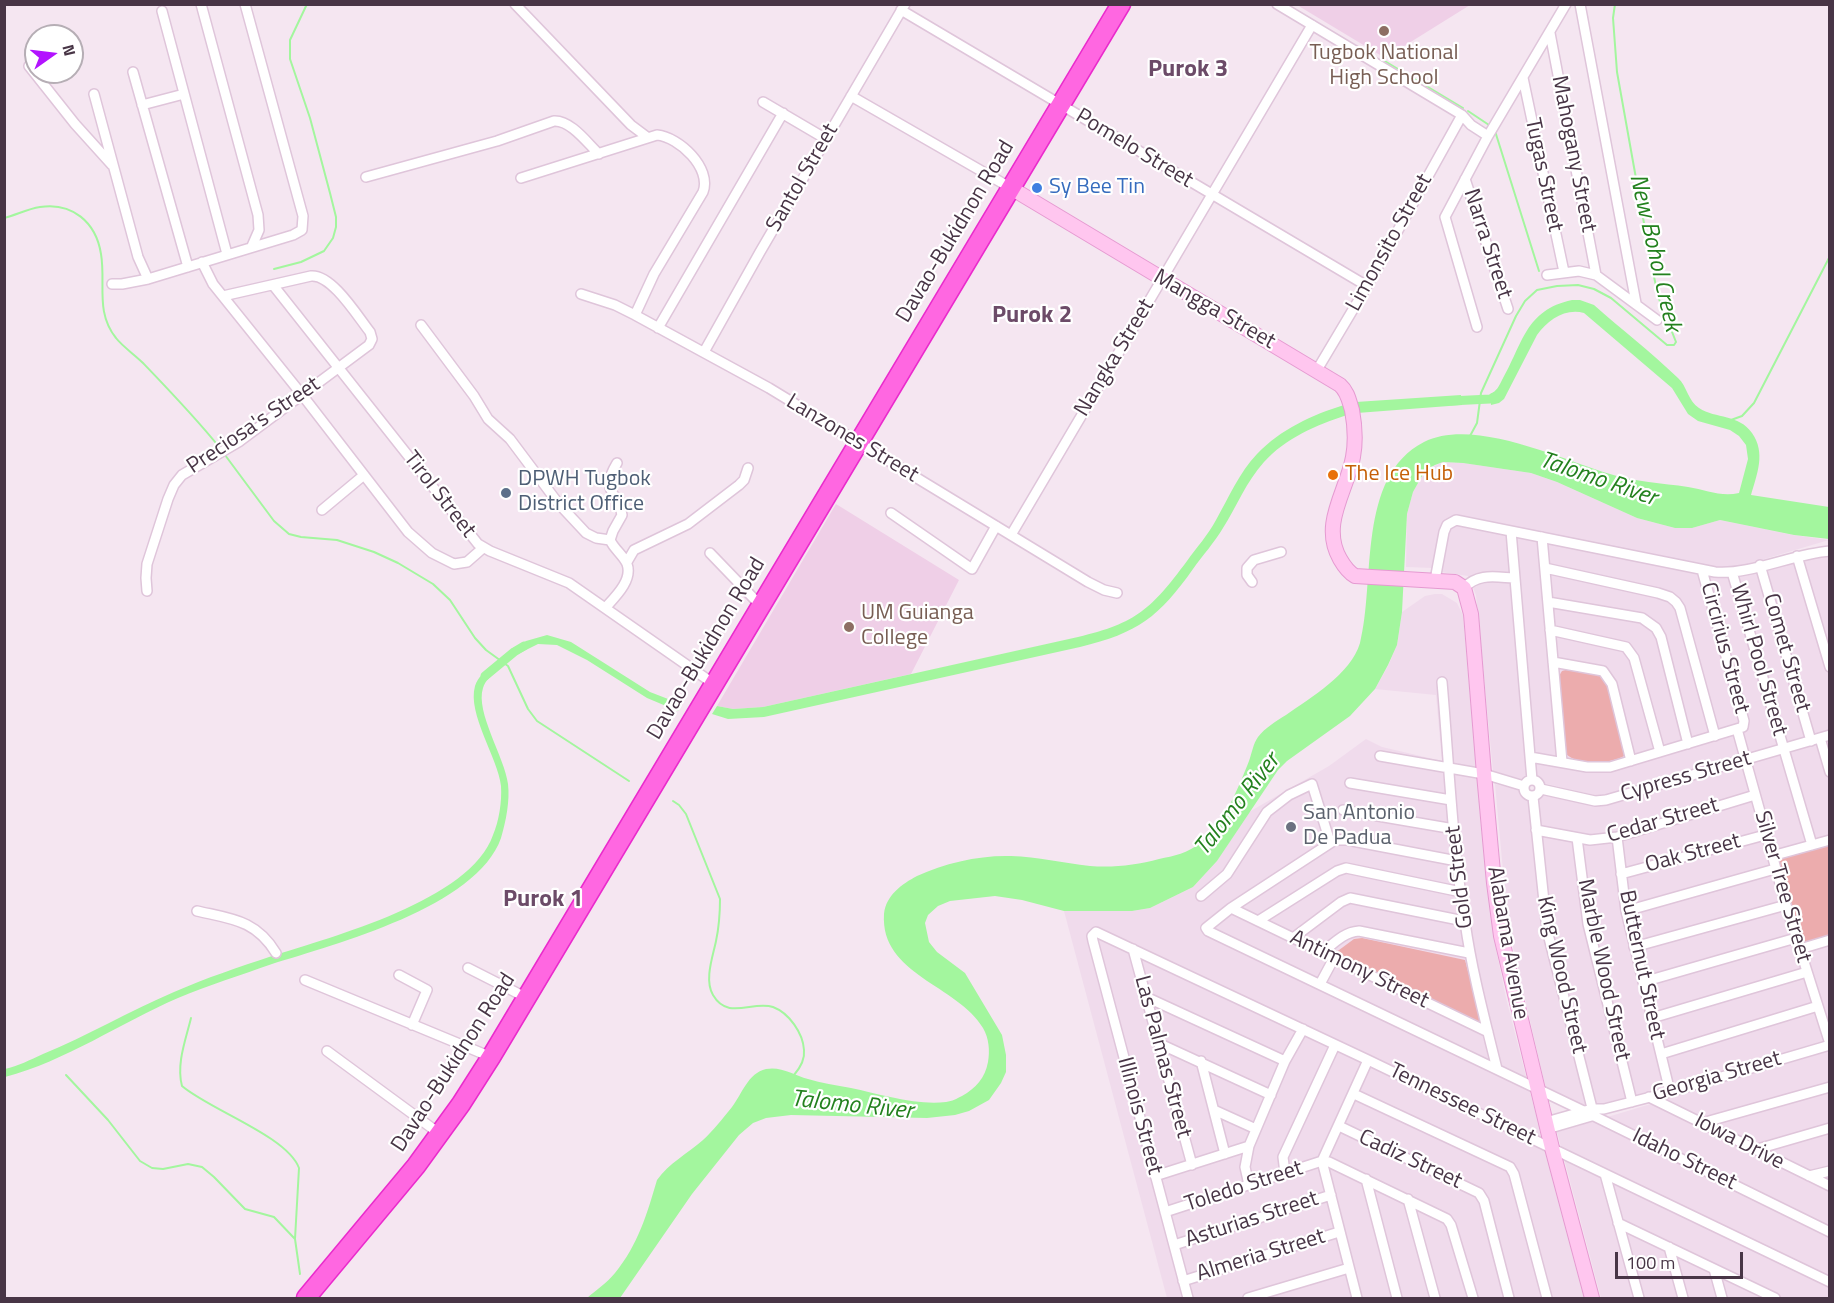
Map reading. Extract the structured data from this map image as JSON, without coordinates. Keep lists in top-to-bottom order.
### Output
{
  "streets": {
    "highway": ["Davao-Bukidnon Road"],
    "street": [
      "Pomelo Street",
      "Mahogany Street",
      "Tugas Street",
      "Santol Street",
      "Limonsito Street",
      "Narra Street",
      "Mangga Street",
      "Nangka Street",
      "Preciosa's Street",
      "Lanzones Street",
      "Tirol Street",
      "Circirius Street",
      "Comet Street",
      "Whirl Pool Street",
      "Cypress Street",
      "Cedar Street",
      "Oak Street",
      "Gold Street",
      "Silver Tree Street",
      "Alabama Avenue",
      "Butternut Street",
      "Antimony Street",
      "Marble Wood Street",
      "King Wood Street",
      "Las Palmas Street",
      "Georgia Street",
      "Tennessee Street",
      "Illinois Street",
      "Iowa Drive",
      "Cadiz Street",
      "Idaho Street",
      "Toledo Street",
      "Asturias Street",
      "Almeria Street"
    ]
  },
  "crossings": [
    ["Pomelo Street", "Santol Street"],
    ["Pomelo Street", "Davao-Bukidnon Road"],
    ["Pomelo Street", "Limonsito Street"],
    ["Pomelo Street", "Nangka Street"],
    ["Santol Street", "Mangga Street"],
    ["Santol Street", "Lanzones Street"],
    ["Davao-Bukidnon Road", "Mangga Street"],
    ["Davao-Bukidnon Road", "Lanzones Street"],
    ["Davao-Bukidnon Road", "Tirol Street"],
    ["Limonsito Street", "Mangga Street"],
    ["Mangga Street", "Nangka Street"],
    ["Nangka Street", "Lanzones Street"],
    ["Preciosa's Street", "Tirol Street"],
    ["Circirius Street", "Whirl Pool Street"],
    ["Circirius Street", "Silver Tree Street"],
    ["Comet Street", "Cypress Street"],
    ["Whirl Pool Street", "Cypress Street"],
    ["Whirl Pool Street", "Silver Tree Street"],
    ["Cypress Street", "Silver Tree Street"],
    ["Cypress Street", "King Wood Street"],
    ["Cedar Street", "Silver Tree Street"],
    ["Cedar Street", "Butternut Street"],
    ["Cedar Street", "Marble Wood Street"],
    ["Cedar Street", "King Wood Street"],
    ["Oak Street", "Silver Tree Street"],
    ["Oak Street", "Butternut Street"],
    ["Gold Street", "Antimony Street"],
    ["Gold Street", "Idaho Street"],
    ["Silver Tree Street", "Georgia Street"],
    ["Alabama Avenue", "Georgia Street"],
    ["Alabama Avenue", "Tennessee Street"],
    ["Alabama Avenue", "Idaho Street"],
    ["Butternut Street", "Georgia Street"],
    ["Antimony Street", "Idaho Street"],
    ["Marble Wood Street", "Georgia Street"],
    ["King Wood Street", "Georgia Street"],
    ["King Wood Street", "Idaho Street"],
    ["Las Palmas Street", "Tennessee Street"],
    ["Georgia Street", "Iowa Drive"],
    ["Georgia Street", "Idaho Street"],
    ["Tennessee Street", "Illinois Street"],
    ["Illinois Street", "Toledo Street"],
    ["Illinois Street", "Asturias Street"],
    ["Illinois Street", "Almeria Street"]
  ],
  "districts": ["Purok 3", "Purok 2", "Purok 1"],
  "water": ["New Bohol Creek", "Talomo River"],
  "places": [
    "Tugbok National High School",
    "Sy Bee Tin",
    "The Ice Hub",
    "DPWH Tugbok District Office",
    "UM Guianga College",
    "San Antonio De Padua"
  ],
  "scale_bar": "100 m",
  "north": "right"
}
